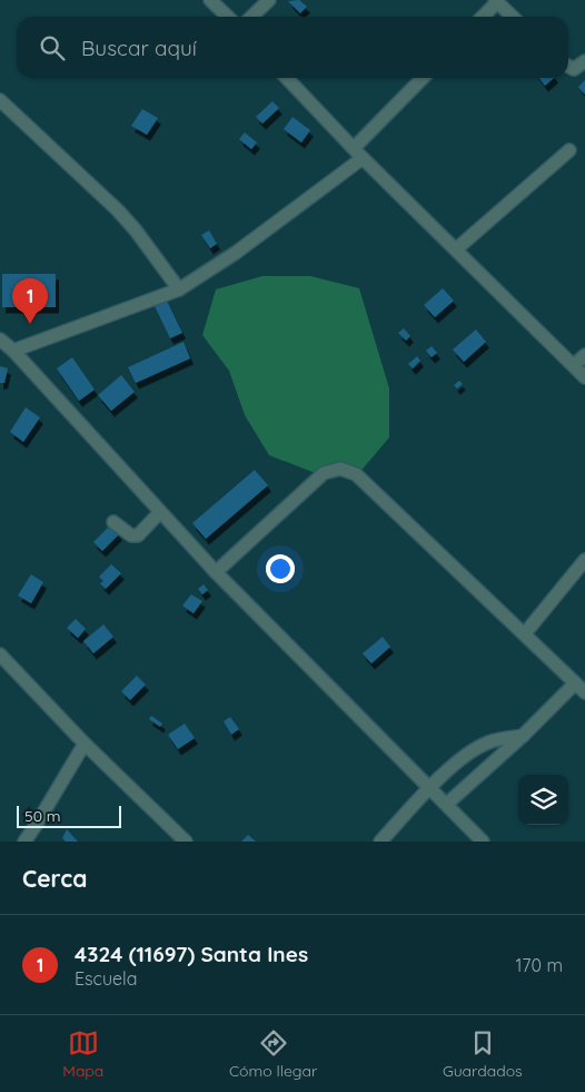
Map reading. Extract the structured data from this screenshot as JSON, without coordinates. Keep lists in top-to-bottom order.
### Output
{
  "scale_bar": "50 m",
  "page": {
    "search": "Buscar aquí",
    "pins": "1",
    "scale": "50 m",
    "heading": "Cerca",
    "list": [
      {
        "mark": "1",
        "name": "4324 (11697) Santa Ines",
        "note": "Escuela",
        "value": "170 m"
      }
    ],
    "nav": ["Mapa", "Cómo llegar", "Guardados"]
  }
}
